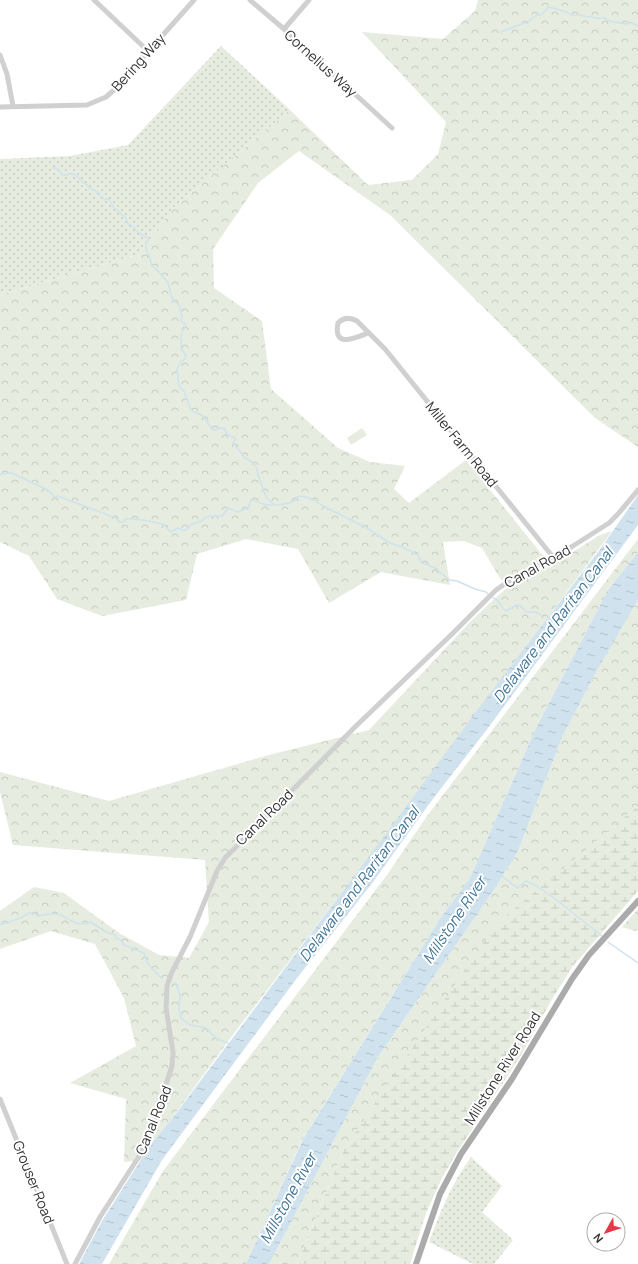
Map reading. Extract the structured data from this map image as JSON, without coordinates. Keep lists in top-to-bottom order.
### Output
{
  "streets": {
    "main road": ["Millstone River Road"],
    "street": [
      "Bering Way",
      "Cornelius Way",
      "Miller Farm Road",
      "Canal Road",
      "Grouser Road"
    ]
  },
  "crossings": [
    ["Miller Farm Road", "Canal Road"]
  ],
  "water": ["Delaware and Raritan Canal", "Millstone River"],
  "north": "bottom left"
}
